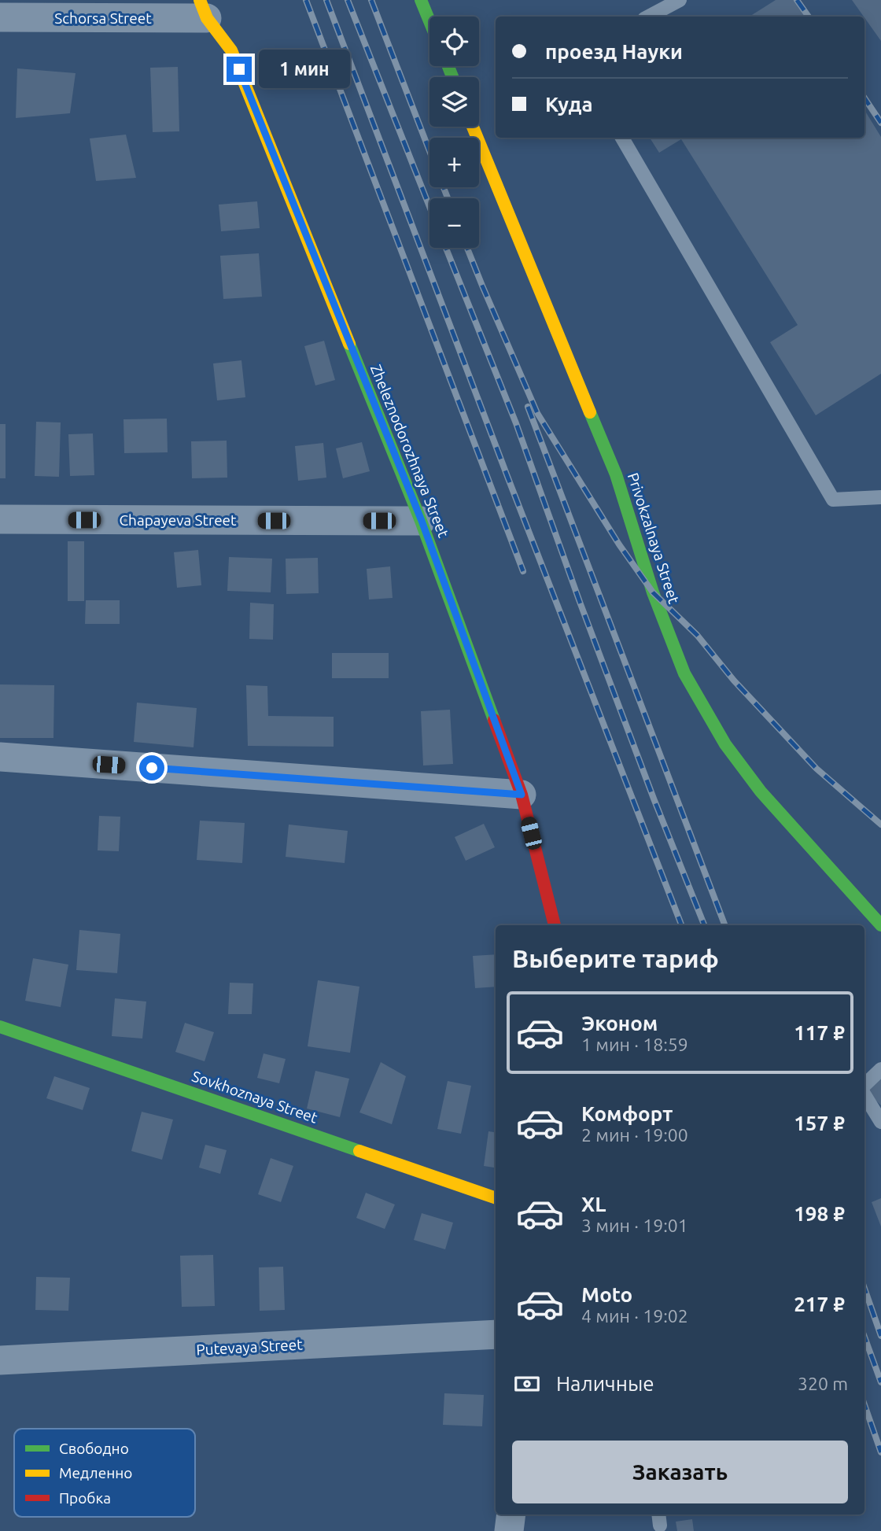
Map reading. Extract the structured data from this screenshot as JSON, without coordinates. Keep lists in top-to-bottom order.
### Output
{
  "streets": {
    "street": [
      "Schorsa Street",
      "Zheleznodorozhnaya Street",
      "Chapayeva Street",
      "Privokzalnaya Street",
      "Sovkhoznaya Street",
      "Putevaya Street"
    ]
  },
  "crossings": [
    ["Schorsa Street", "Zheleznodorozhnaya Street"],
    ["Zheleznodorozhnaya Street", "Chapayeva Street"]
  ],
  "legend": ["Свободно", "Медленно", "Пробка"],
  "page": {
    "map_buttons": ["+", "−"],
    "banner": ["проезд Науки", "Куда"],
    "bubble": "1 мин",
    "heading": "Выберите тариф",
    "list": [
      {
        "name": "Эконом",
        "note": "1 мин · 18:59",
        "value": "117 ₽"
      },
      {
        "name": "Комфорт",
        "note": "2 мин · 19:00",
        "value": "157 ₽"
      },
      {
        "name": "XL",
        "note": "3 мин · 19:01",
        "value": "198 ₽"
      },
      {
        "name": "Moto",
        "note": "4 мин · 19:02",
        "value": "217 ₽"
      }
    ],
    "pay": ["Наличные", "320 m"],
    "buttons": "Заказать"
  }
}
